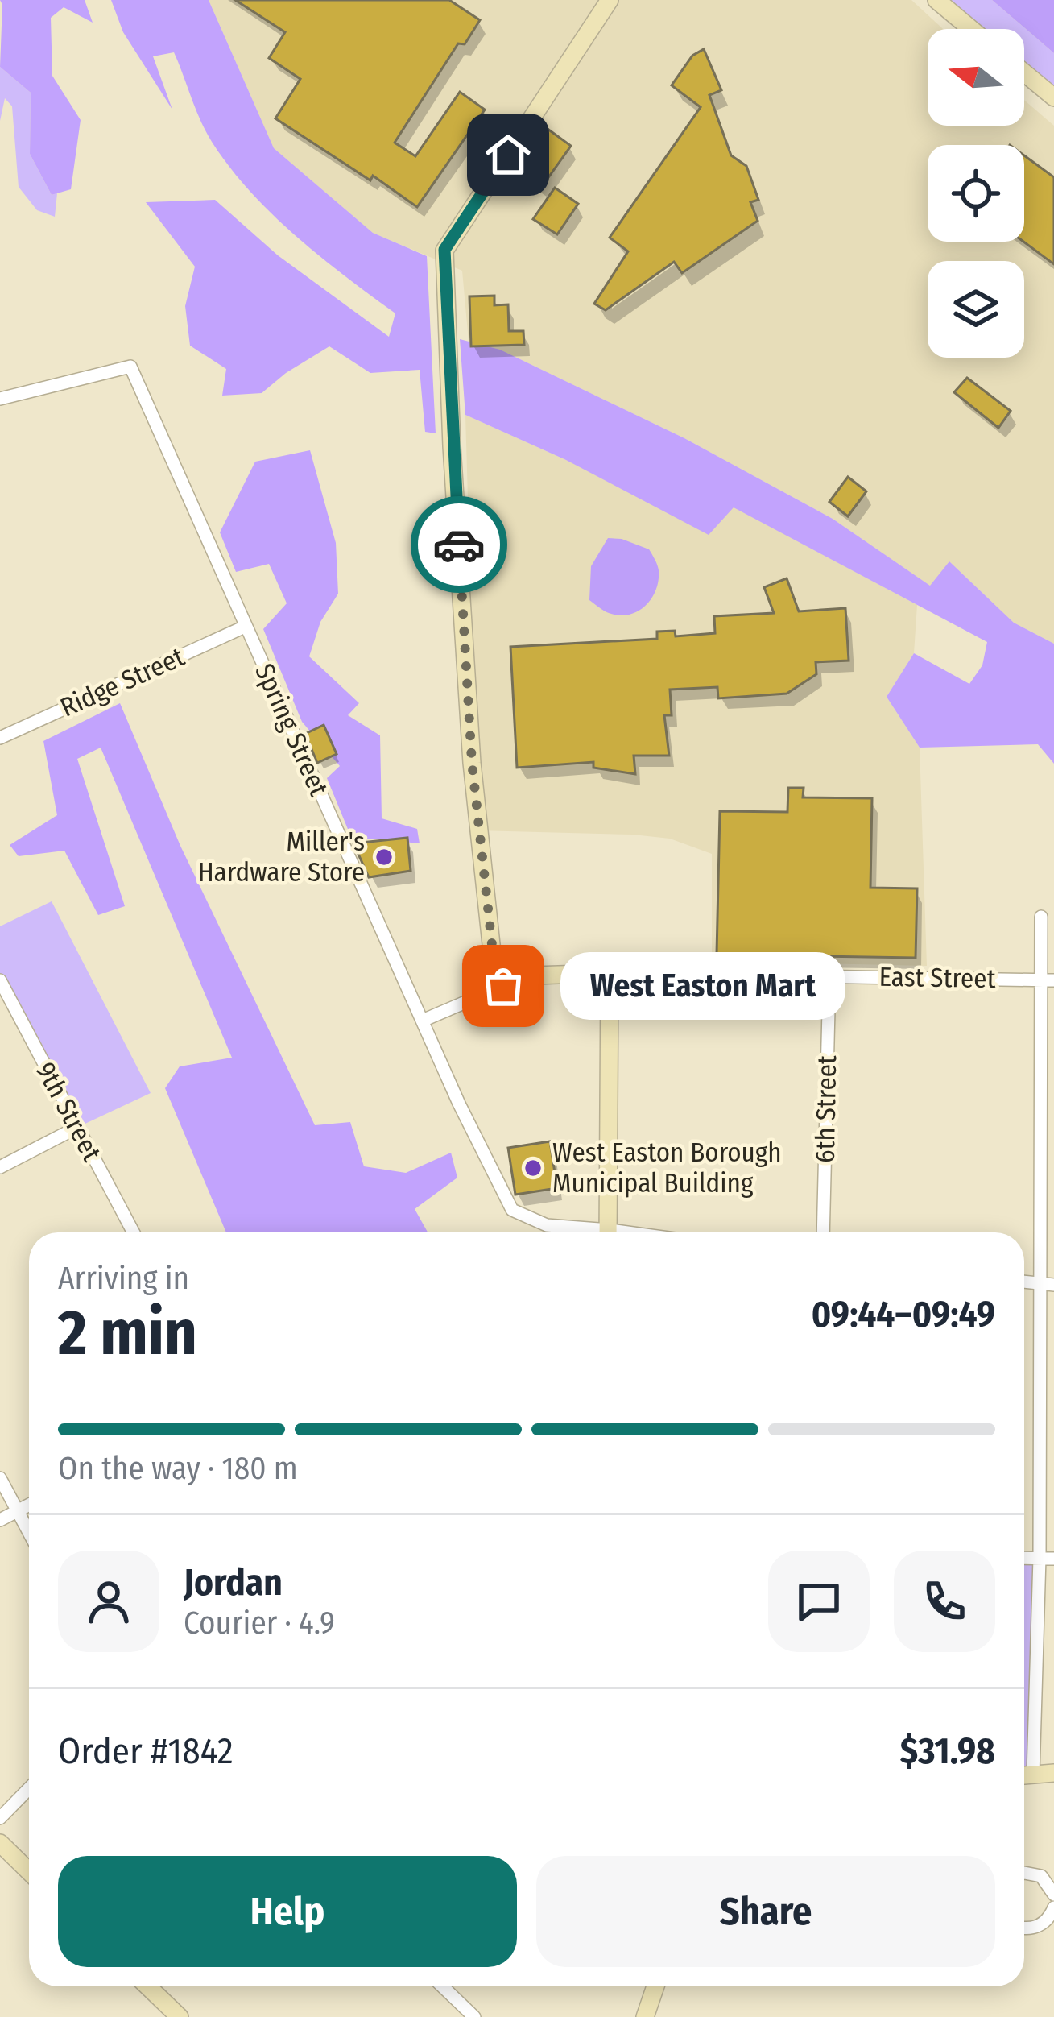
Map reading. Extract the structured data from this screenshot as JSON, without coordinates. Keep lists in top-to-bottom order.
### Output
{
  "streets": {
    "street": [
      "Ridge Street",
      "Spring Street",
      "East Street",
      "6th Street",
      "9th Street"
    ]
  },
  "crossings": [
    ["Ridge Street", "Spring Street"],
    ["Spring Street", "East Street"],
    ["East Street", "6th Street"]
  ],
  "places": ["Miller's Hardware Store", "West Easton Mart", "West Easton Borough Municipal Building"],
  "north": "left",
  "page": {
    "bubble": "West Easton Mart",
    "heading": ["2 min", "Arriving in", "09:44–09:49"],
    "panel": [
      "Jordan",
      "Courier · 4.9",
      "Order #1842",
      "$31.98"
    ],
    "bar": "On the way · 180 m",
    "buttons": ["Help", "Share"]
  }
}
